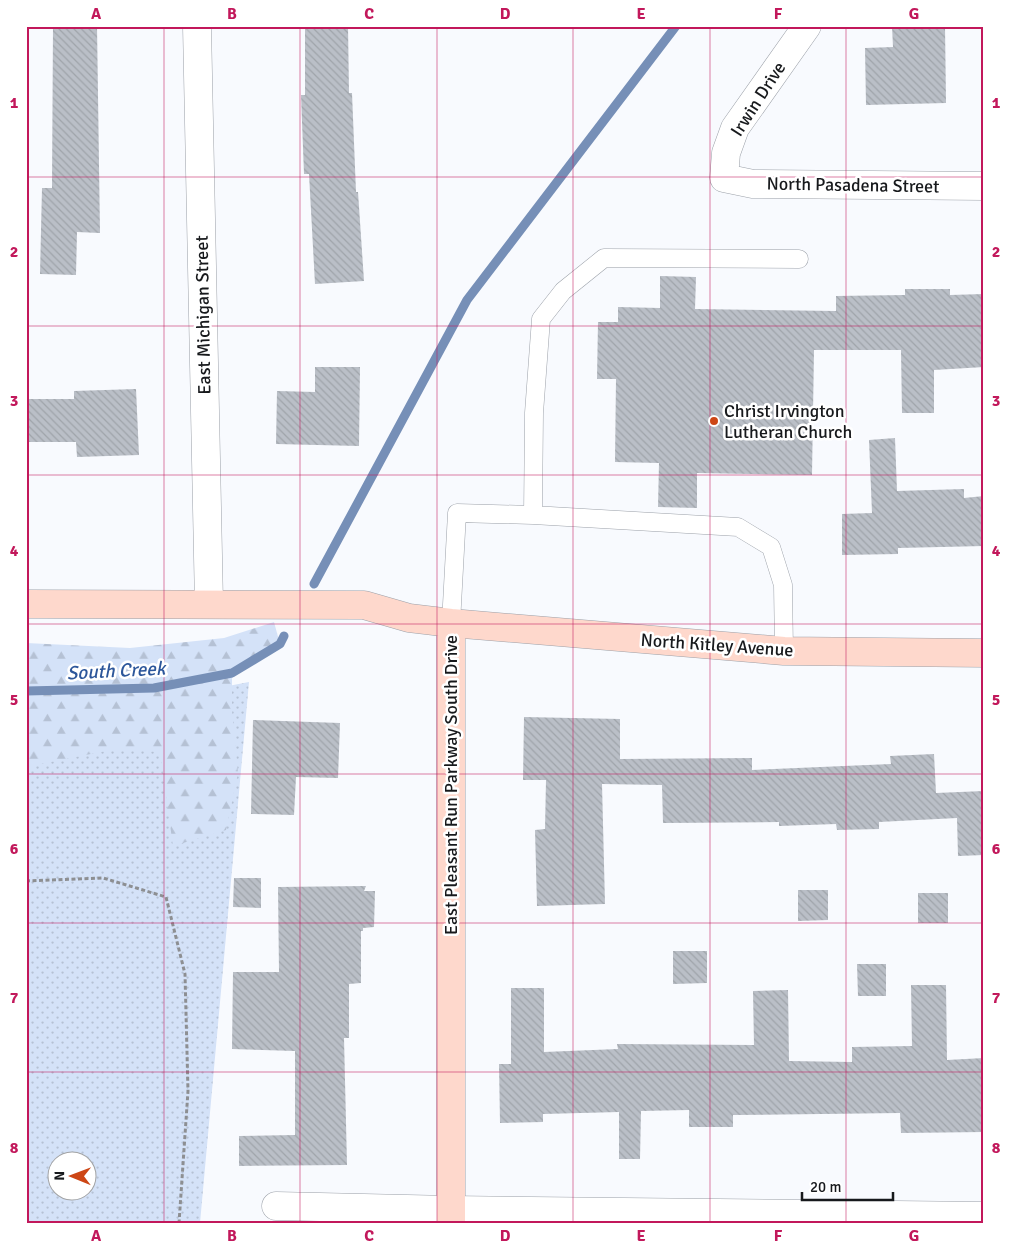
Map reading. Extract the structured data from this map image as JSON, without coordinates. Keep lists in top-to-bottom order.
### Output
{
  "streets": {
    "street": [
      "Irwin Drive",
      "North Pasadena Street",
      "East Michigan Street",
      "North Kitley Avenue",
      "East Pleasant Run Parkway South Drive"
    ]
  },
  "crossings": [
    ["Irwin Drive", "North Pasadena Street"],
    ["East Michigan Street", "East Pleasant Run Parkway South Drive"],
    ["North Kitley Avenue", "East Pleasant Run Parkway South Drive"]
  ],
  "water": ["South Creek"],
  "places": ["Christ Irvington Lutheran Church"],
  "scale_bar": "20 m",
  "north": "left",
  "grid": {
    "columns": [
      "A",
      "B",
      "C",
      "D",
      "E",
      "F",
      "G"
    ],
    "rows": [
      "1",
      "2",
      "3",
      "4",
      "5",
      "6",
      "7",
      "8"
    ]
  }
}
